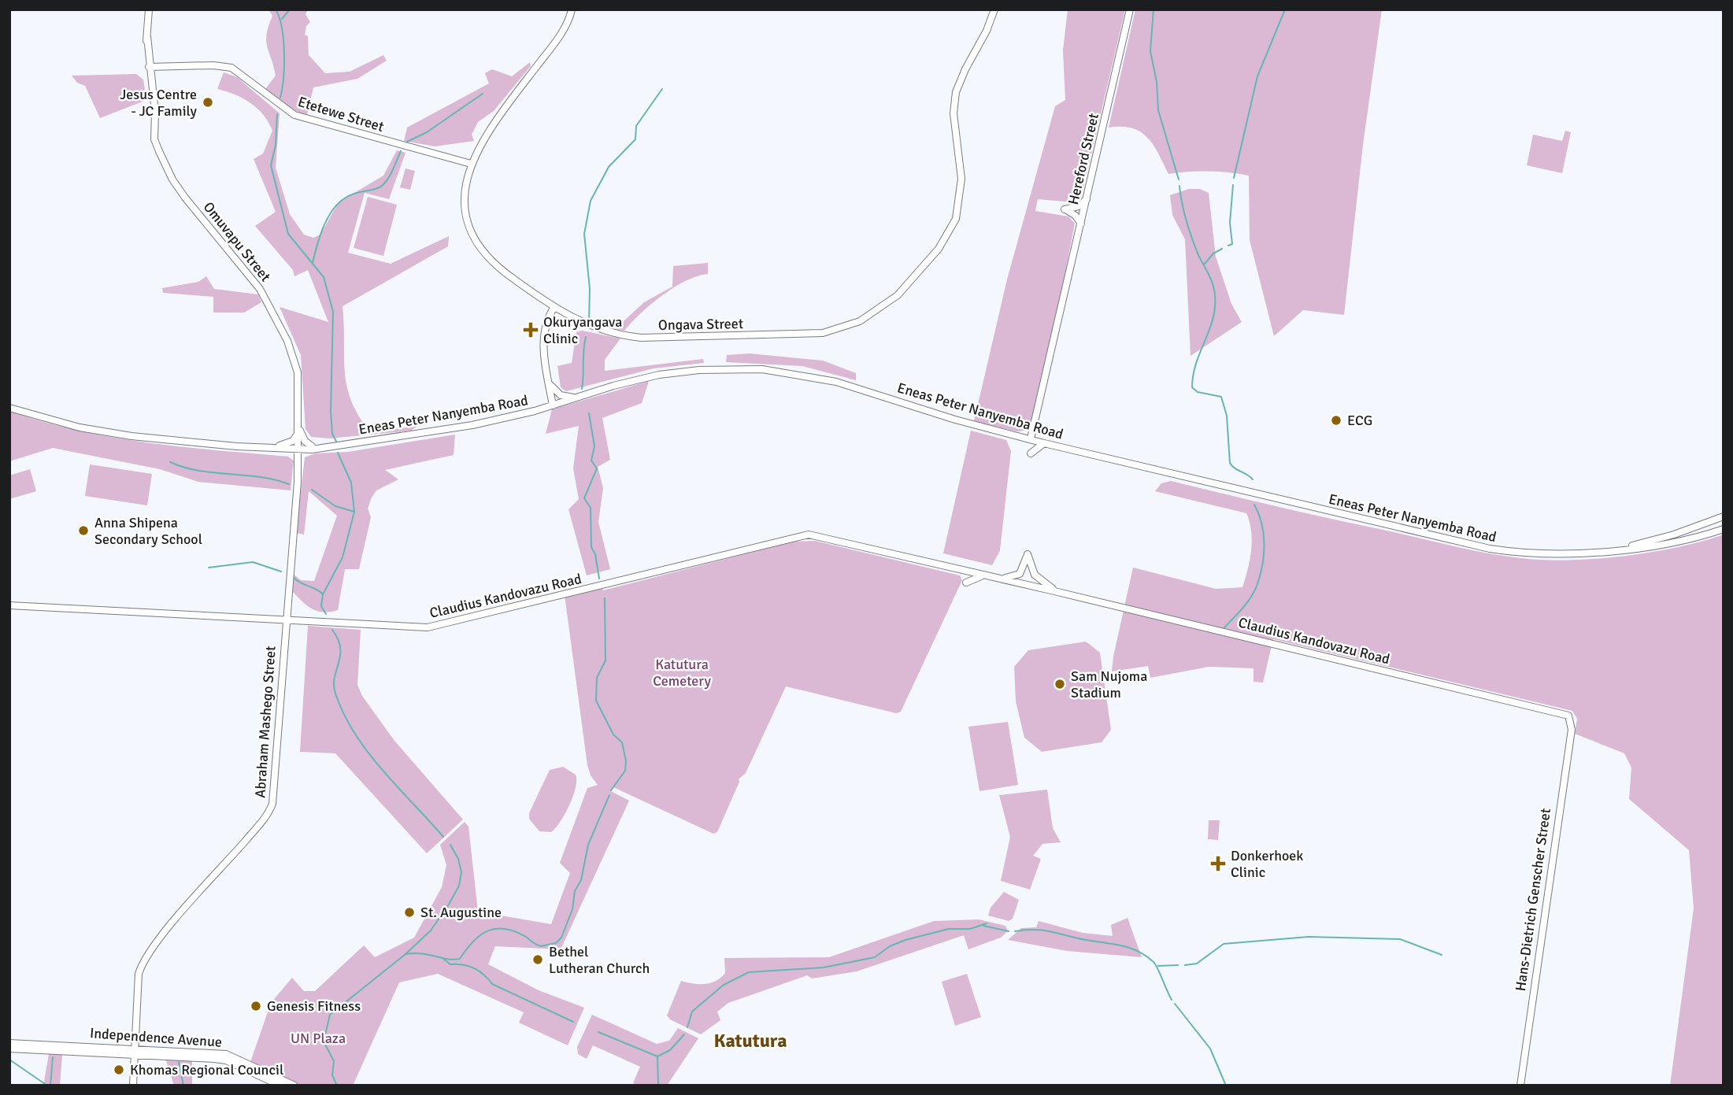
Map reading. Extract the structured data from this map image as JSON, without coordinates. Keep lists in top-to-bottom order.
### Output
{
  "streets": {
    "street": [
      "Etetewe Street",
      "Hereford Street",
      "Omuvapu Street",
      "Ongava Street",
      "Eneas Peter Nanyemba Road",
      "Claudius Kandovazu Road",
      "Abraham Mashego Street",
      "Hans-Dietrich Genscher Street",
      "Independence Avenue"
    ]
  },
  "crossings": [
    ["Etetewe Street", "Omuvapu Street"],
    ["Etetewe Street", "Ongava Street"],
    ["Hereford Street", "Eneas Peter Nanyemba Road"],
    ["Omuvapu Street", "Eneas Peter Nanyemba Road"],
    ["Omuvapu Street", "Abraham Mashego Street"],
    ["Eneas Peter Nanyemba Road", "Abraham Mashego Street"],
    ["Claudius Kandovazu Road", "Abraham Mashego Street"],
    ["Claudius Kandovazu Road", "Hans-Dietrich Genscher Street"],
    ["Abraham Mashego Street", "Independence Avenue"]
  ],
  "districts": ["Katutura"],
  "parks": ["Katutura Cemetery", "UN Plaza"],
  "places": {
    "other": [
      "Jesus Centre - JC Family",
      "ECG",
      "Anna Shipena Secondary School",
      "Sam Nujoma Stadium",
      "St. Augustine",
      "Bethel Lutheran Church",
      "Genesis Fitness",
      "Khomas Regional Council"
    ],
    "health": ["Okuryangava Clinic", "Donkerhoek Clinic"]
  }
}
